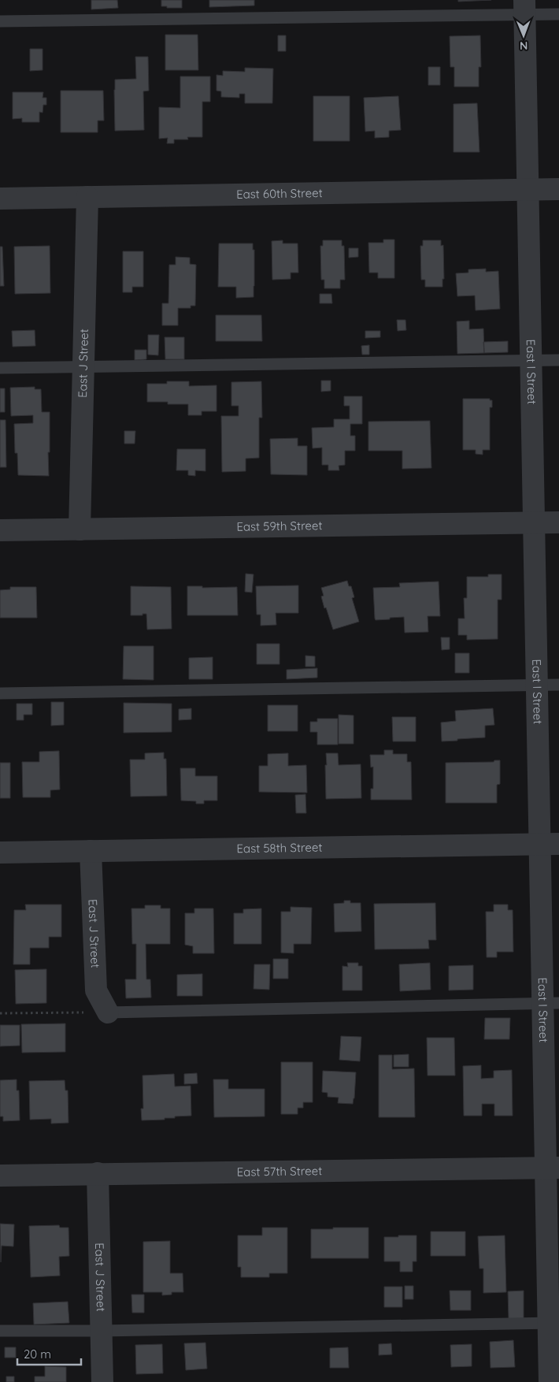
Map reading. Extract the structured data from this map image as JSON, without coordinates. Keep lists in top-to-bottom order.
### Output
{
  "streets": {
    "street": [
      "East 60th Street",
      "East J Street",
      "East I Street",
      "East 59th Street",
      "East 58th Street",
      "East 57th Street"
    ]
  },
  "crossings": [
    ["East 60th Street", "East J Street"],
    ["East 60th Street", "East I Street"],
    ["East J Street", "East 59th Street"],
    ["East J Street", "East 58th Street"],
    ["East J Street", "East 57th Street"],
    ["East I Street", "East 59th Street"],
    ["East I Street", "East 58th Street"],
    ["East I Street", "East 57th Street"]
  ],
  "scale_bar": "20 m",
  "north": "bottom"
}
